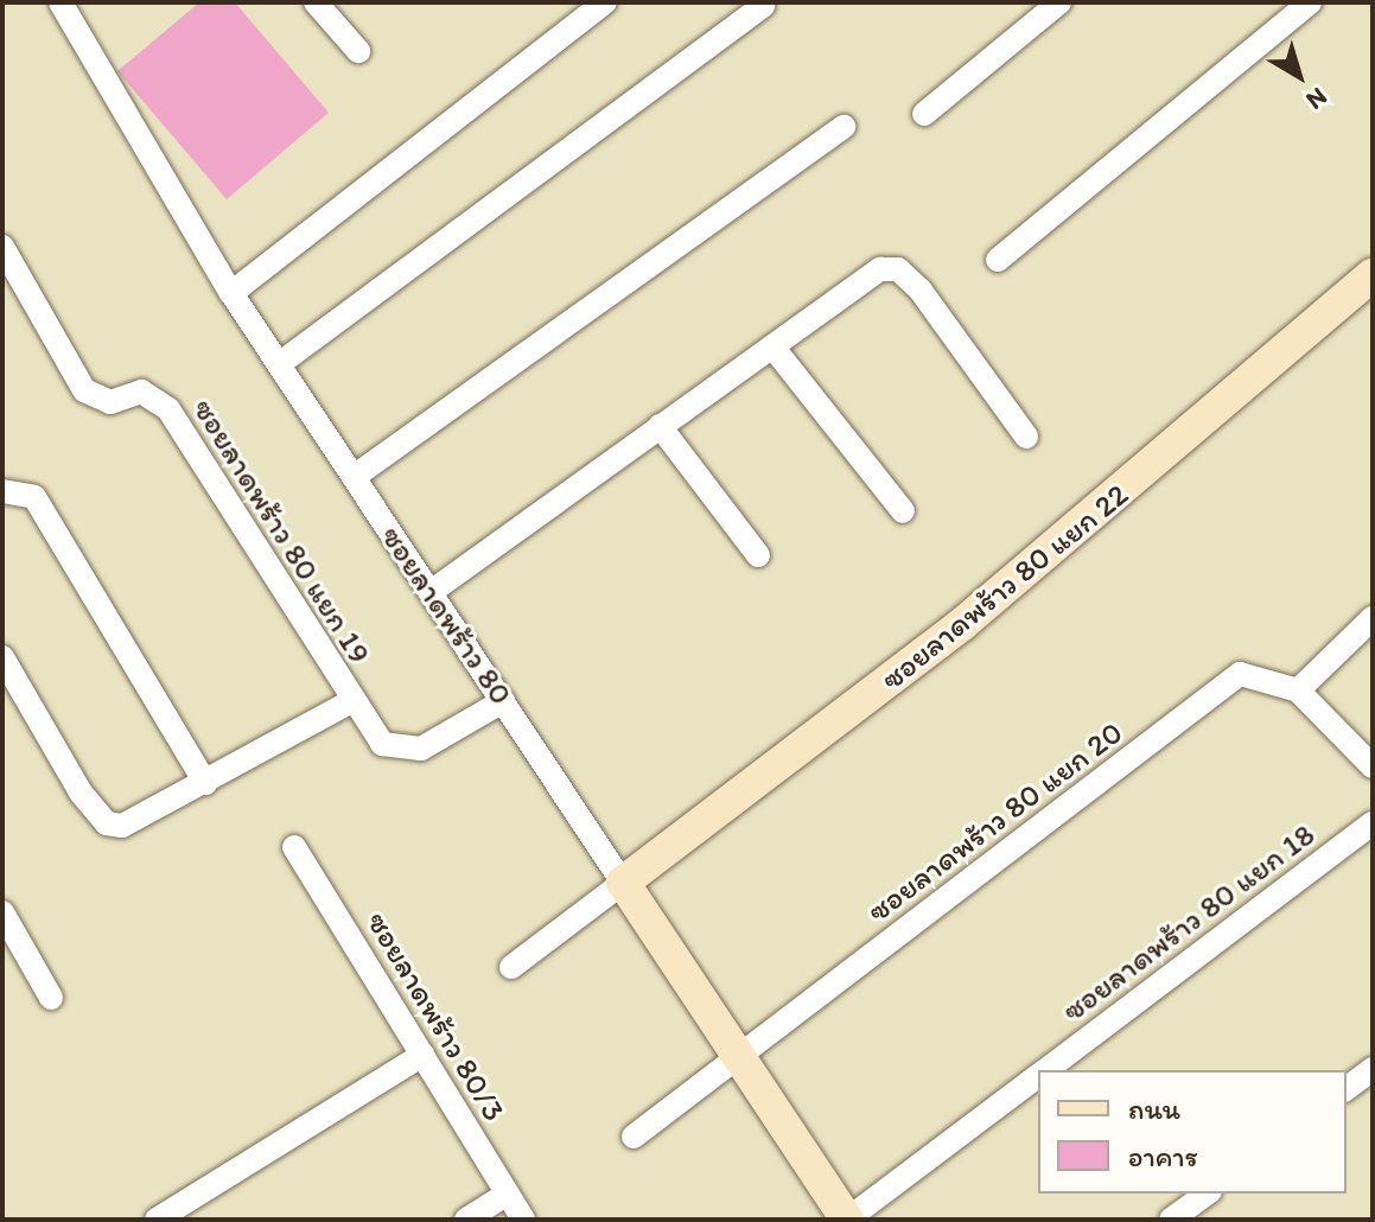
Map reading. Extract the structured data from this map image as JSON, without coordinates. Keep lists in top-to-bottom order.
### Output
{
  "streets": {
    "street": [
      "ซอยลาดพร้าว 80 แยก 19",
      "ซอยลาดพร้าว 80 แยก 22",
      "ซอยลาดพร้าว 80",
      "ซอยลาดพร้าว 80 แยก 20",
      "ซอยลาดพร้าว 80 แยก 18",
      "ซอยลาดพร้าว 80/3"
    ]
  },
  "crossings": [
    ["ซอยลาดพร้าว 80 แยก 19", "ซอยลาดพร้าว 80"],
    ["ซอยลาดพร้าว 80 แยก 22", "ซอยลาดพร้าว 80"],
    ["ซอยลาดพร้าว 80", "ซอยลาดพร้าว 80 แยก 20"],
    ["ซอยลาดพร้าว 80", "ซอยลาดพร้าว 80 แยก 18"]
  ],
  "legend": ["ถนน", "อาคาร"],
  "north": "bottom right"
}
